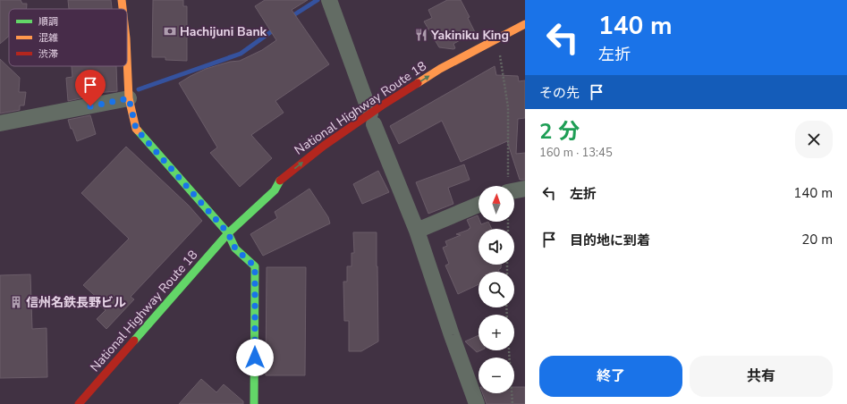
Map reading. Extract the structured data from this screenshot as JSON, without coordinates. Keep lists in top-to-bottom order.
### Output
{
  "streets": {
    "main road": ["National Highway Route 18"]
  },
  "one_way": ["National Highway Route 18"],
  "places": {
    "bank": ["Hachijuni Bank"],
    "restaurant": ["Yakiniku King"],
    "building": ["信州名鉄長野ビル"]
  },
  "legend": ["順調", "混雑", "渋滞"],
  "north": "top",
  "page": {
    "turn": ["140 m", "左折"],
    "then": "その先",
    "heading": ["2 分", "160 m · 13:45"],
    "list": [
      {
        "name": "左折",
        "value": "140 m"
      },
      {
        "name": "目的地に到着",
        "value": "20 m"
      }
    ],
    "map_buttons": ["+", "−"],
    "buttons": ["終了", "共有"]
  }
}
